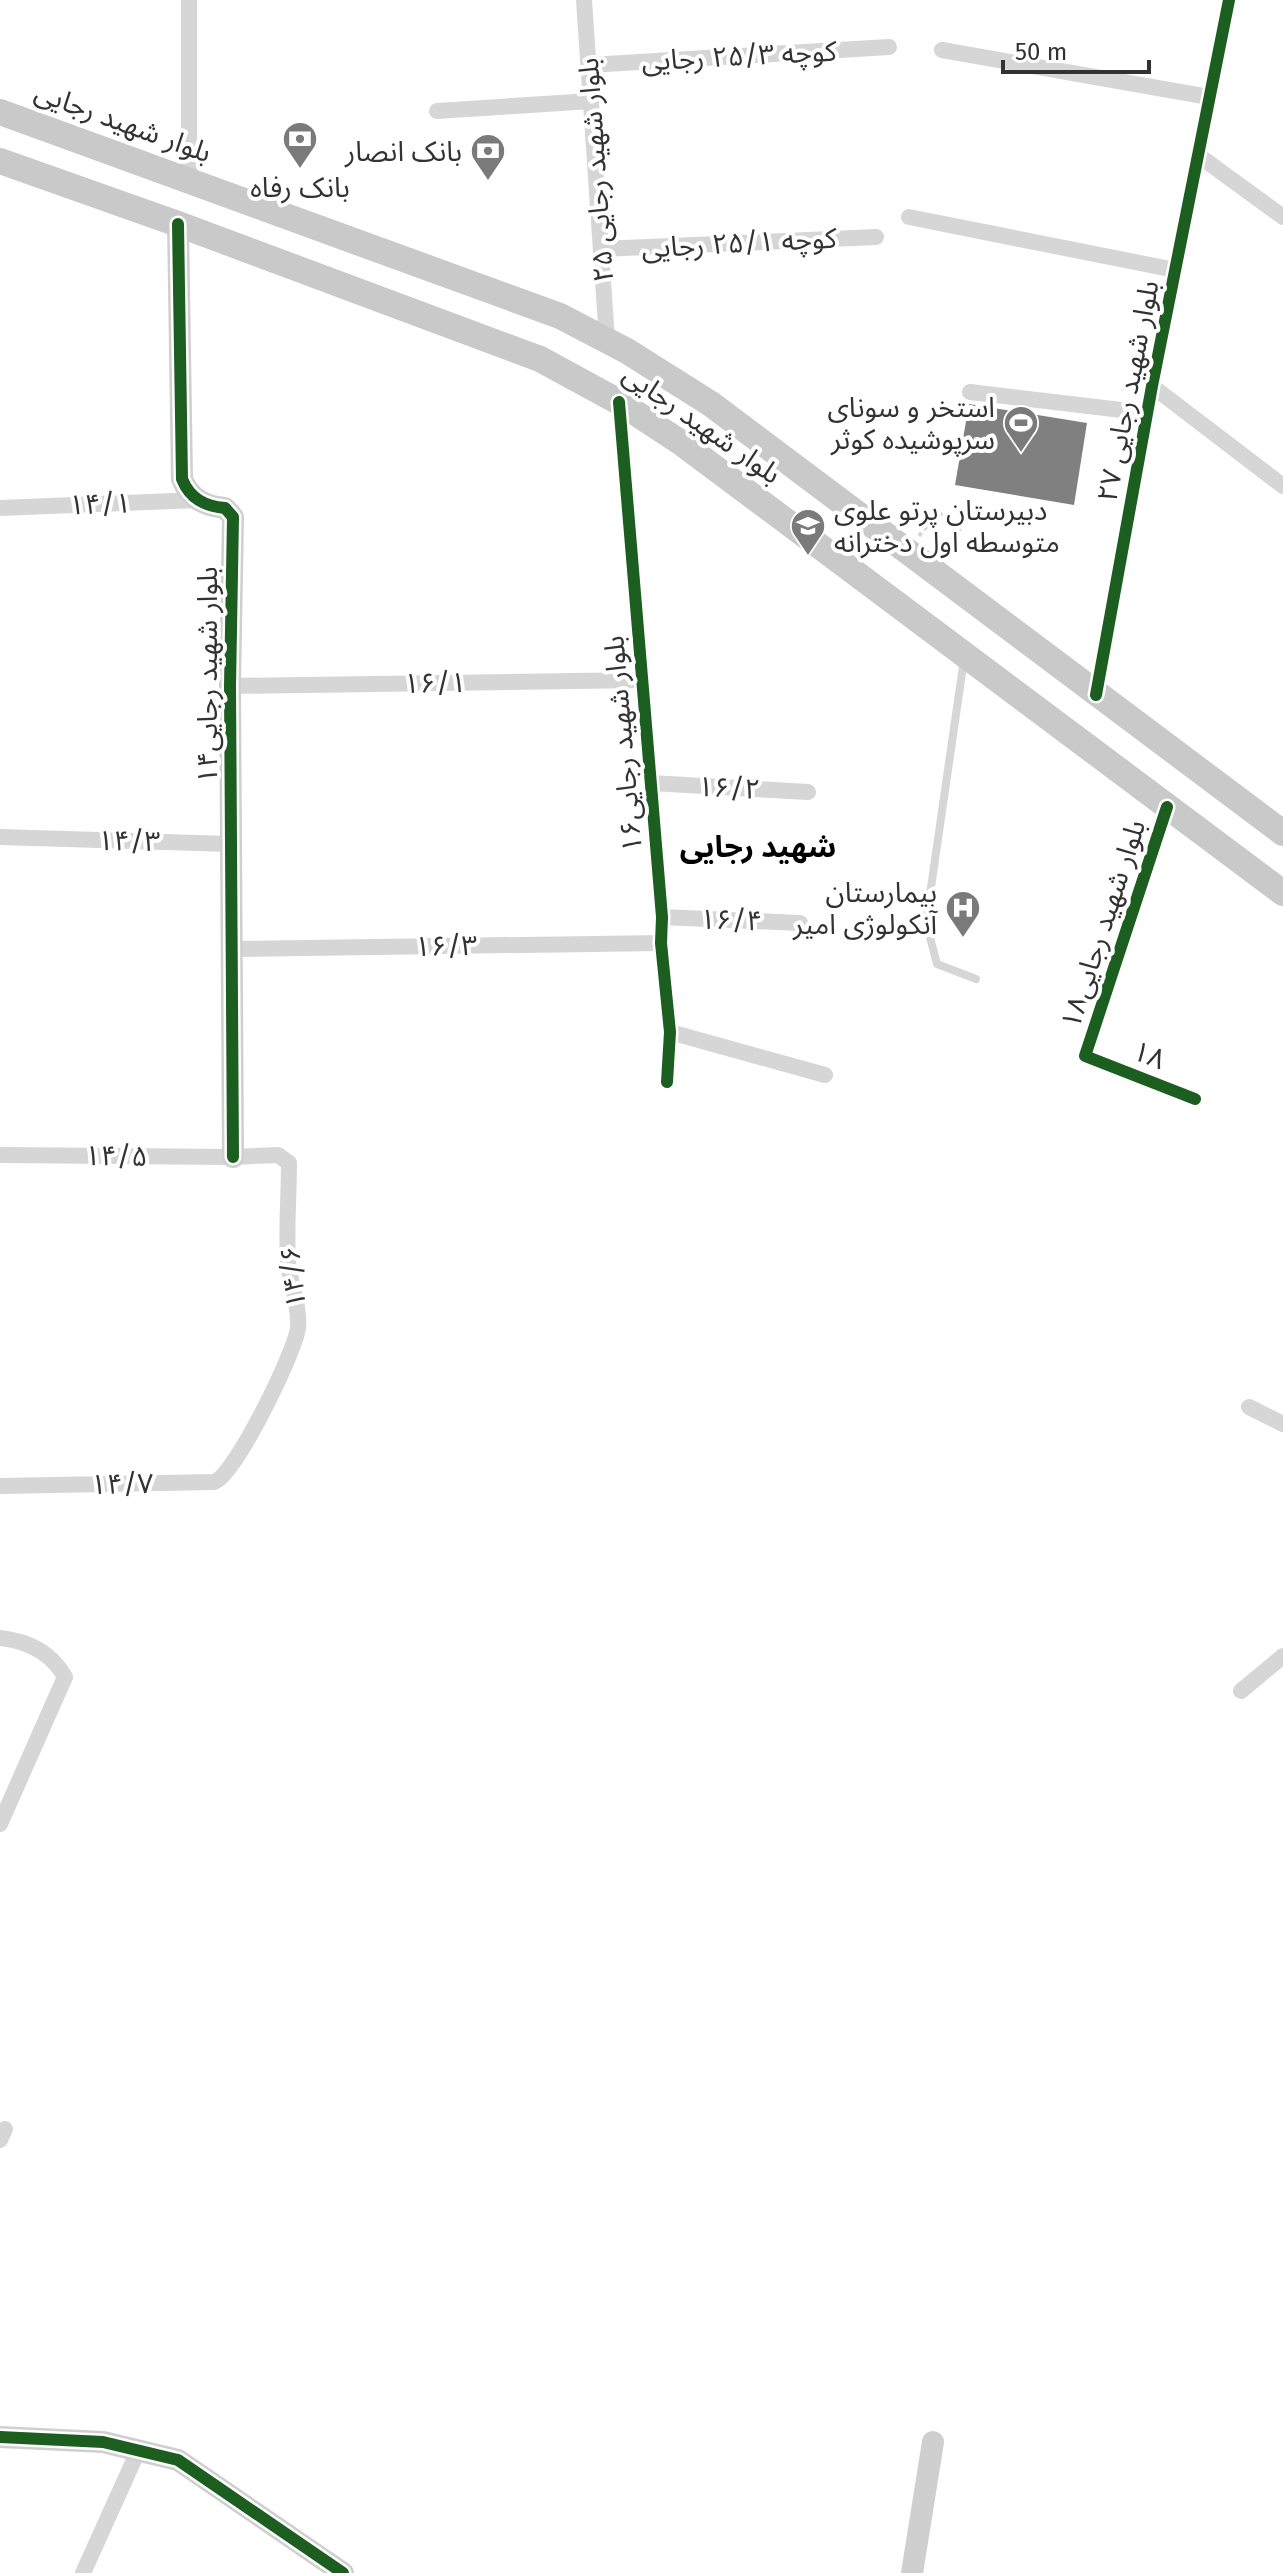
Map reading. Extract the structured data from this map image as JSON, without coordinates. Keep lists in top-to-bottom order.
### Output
{
  "streets": {
    "main road": ["بلوار شهید رجایی"],
    "street": [
      "کوچه ۲۵/۳ رجایی",
      "۲۵ بلوار شهید رجایی",
      "کوچه ۲۵/۱ رجایی",
      "۲۷ بلوار شهید رجایی",
      "۱۴/۱",
      "بلوار شهید رجایی۱۴",
      "۱۶/۱",
      "بلوار شهید رجایی۱۶",
      "۱۶/۲",
      "۱۴/۳",
      "۱۶/۴",
      "بلوار شهید رجایی۱۸",
      "۱۶/۳",
      "۱۸",
      "۱۴/۵",
      "۱۴/۶",
      "۱۴/۷"
    ]
  },
  "crossings": [
    ["کوچه ۲۵/۳ رجایی", "۲۵ بلوار شهید رجایی"],
    ["بلوار شهید رجایی", "۲۵ بلوار شهید رجایی"],
    ["بلوار شهید رجایی", "۲۷ بلوار شهید رجایی"],
    ["بلوار شهید رجایی", "بلوار شهید رجایی۱۶"],
    ["بلوار شهید رجایی", "بلوار شهید رجایی۱۸"],
    ["۲۵ بلوار شهید رجایی", "کوچه ۲۵/۱ رجایی"],
    ["۱۴/۱", "بلوار شهید رجایی۱۴"],
    ["بلوار شهید رجایی۱۴", "۱۶/۱"],
    ["بلوار شهید رجایی۱۴", "۱۴/۳"],
    ["بلوار شهید رجایی۱۴", "۱۶/۳"],
    ["بلوار شهید رجایی۱۴", "۱۴/۵"],
    ["بلوار شهید رجایی۱۴", "۱۴/۶"],
    ["۱۶/۱", "بلوار شهید رجایی۱۶"],
    ["بلوار شهید رجایی۱۶", "۱۶/۲"],
    ["بلوار شهید رجایی۱۶", "۱۶/۴"],
    ["بلوار شهید رجایی۱۶", "۱۶/۳"],
    ["بلوار شهید رجایی۱۸", "۱۸"],
    ["۱۴/۵", "۱۴/۶"],
    ["۱۴/۶", "۱۴/۷"]
  ],
  "districts": ["شهید رجایی"],
  "places": {
    "bank": ["بانک رفاه", "بانک انصار"],
    "sports": ["استخر و سونای سرپوشیده کوثر"],
    "school or university": ["دبیرستان پرتو علوی متوسطه اول دخترانه"],
    "hospital": ["بیمارستان آنکولوژی امیر"]
  },
  "scale_bar": "50 m"
}
